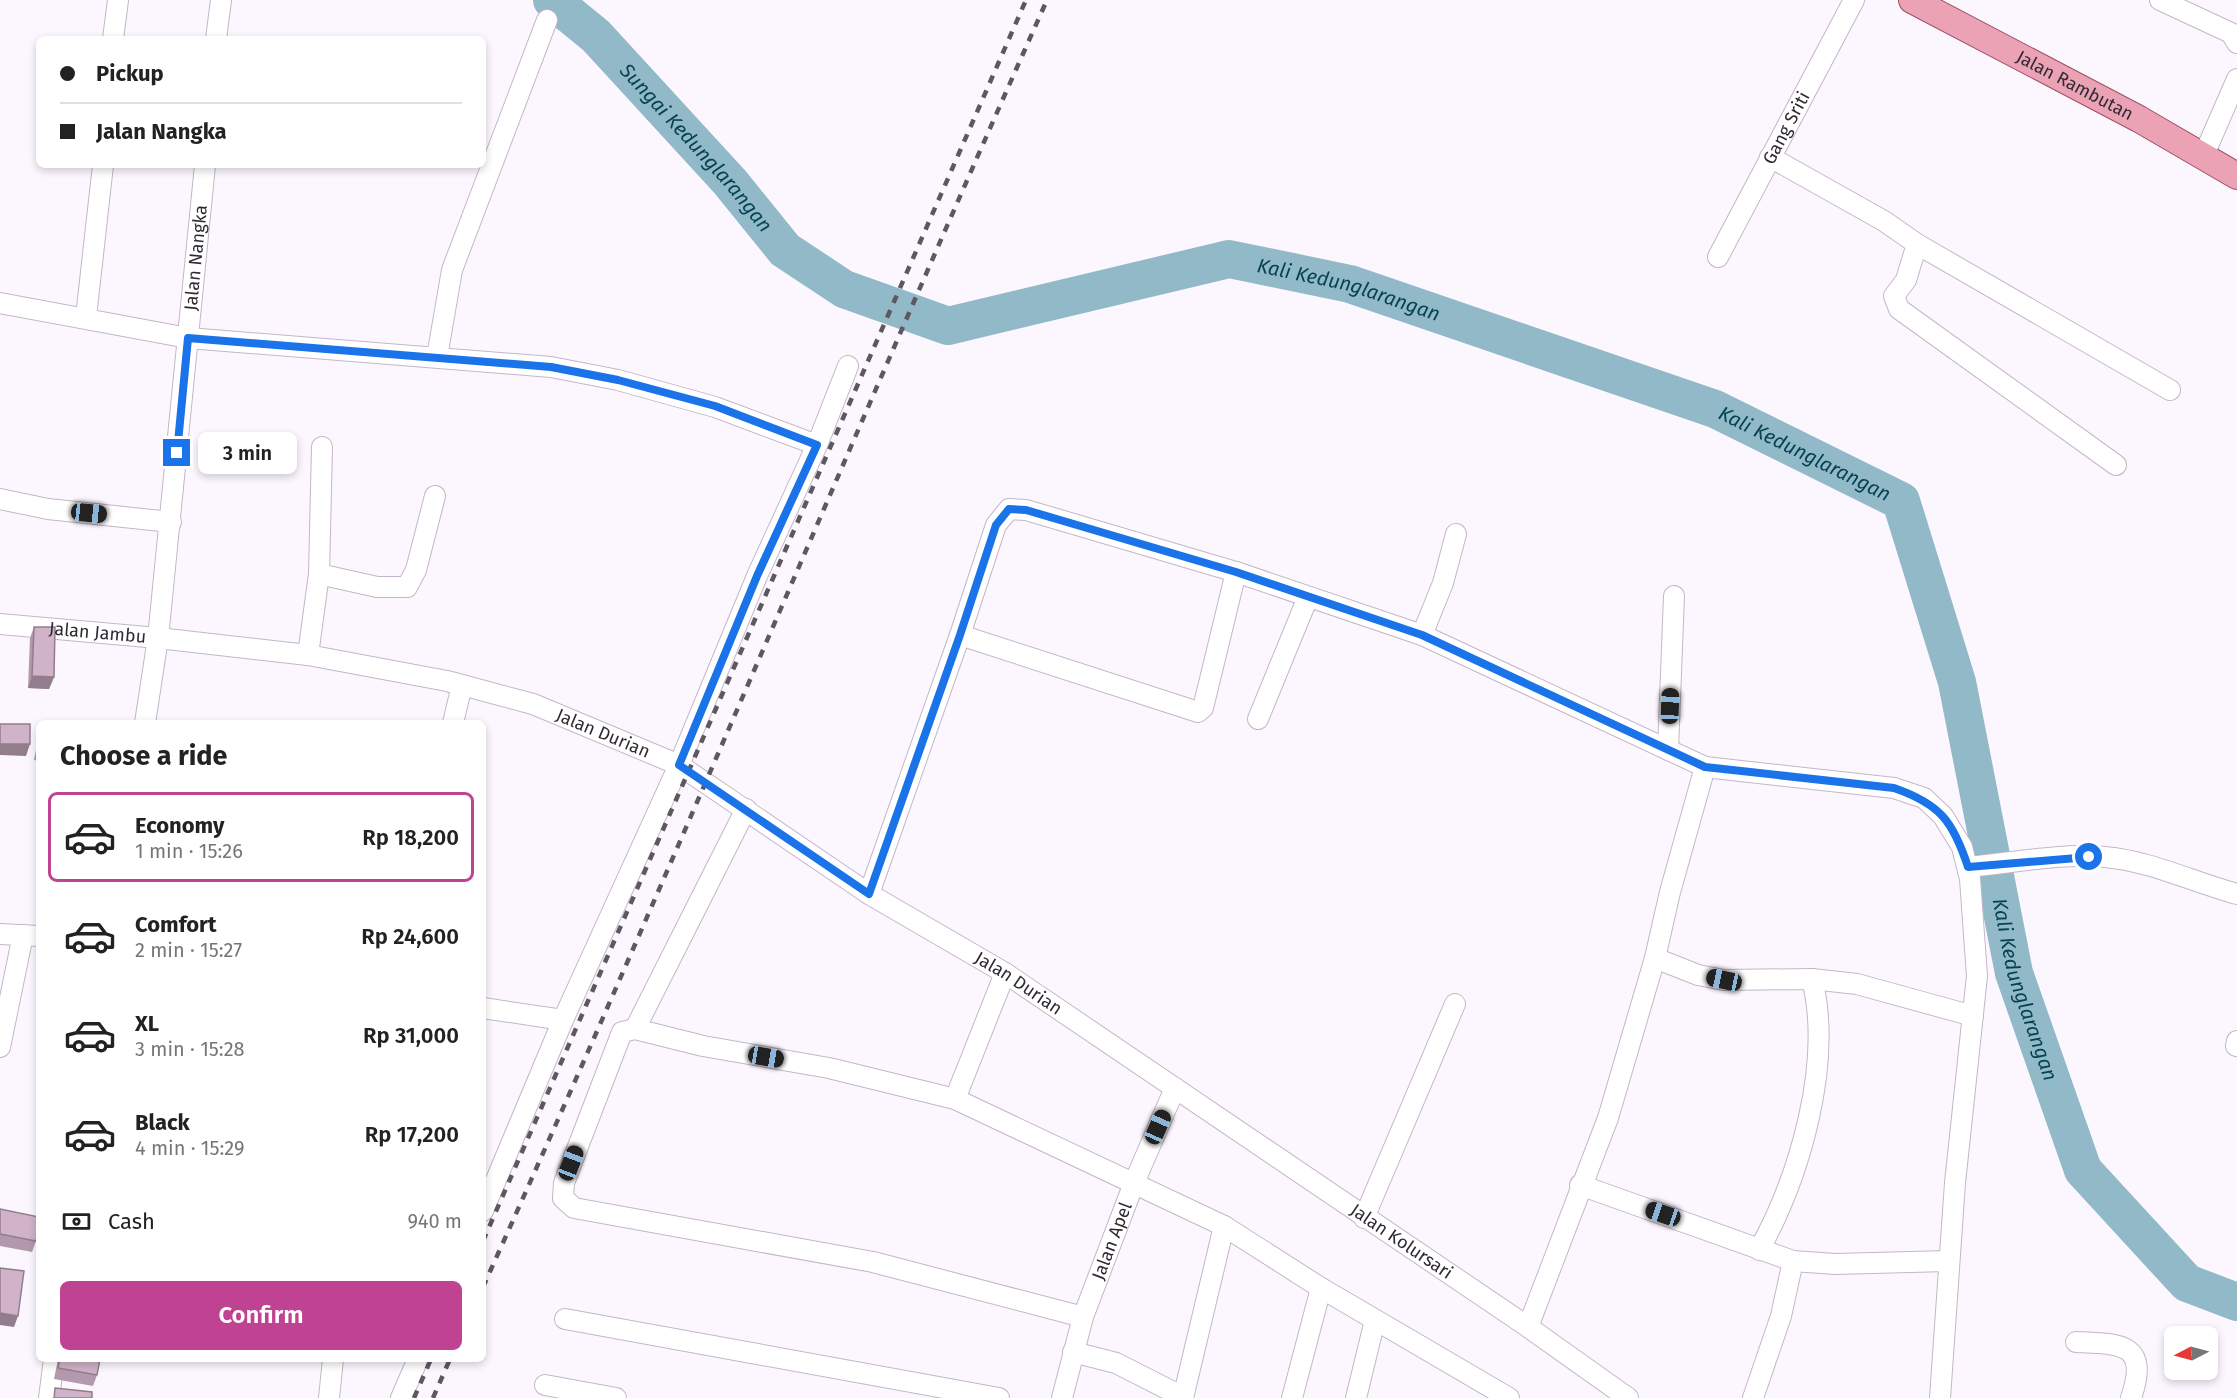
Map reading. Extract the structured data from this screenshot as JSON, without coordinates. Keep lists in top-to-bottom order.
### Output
{
  "streets": {
    "main road": ["Jalan Rambutan"],
    "street": [
      "Gang Sriti",
      "Jalan Nangka",
      "Jalan Jambu",
      "Jalan Durian",
      "Jalan Apel",
      "Jalan Kolursari"
    ]
  },
  "crossings": [
    ["Jalan Nangka", "Jalan Jambu"],
    ["Jalan Nangka", "Jalan Durian"],
    ["Jalan Jambu", "Jalan Durian"],
    ["Jalan Durian", "Jalan Apel"],
    ["Jalan Durian", "Jalan Kolursari"],
    ["Jalan Apel", "Jalan Kolursari"]
  ],
  "water": ["Sungai Kedunglarangan", "Kali Kedunglarangan"],
  "north": "left",
  "page": {
    "banner": ["Pickup", "Jalan Nangka"],
    "bubble": "3 min",
    "heading": "Choose a ride",
    "list": [
      {
        "name": "Economy",
        "note": "1 min · 15:26",
        "value": "Rp 18,200"
      },
      {
        "name": "Comfort",
        "note": "2 min · 15:27",
        "value": "Rp 24,600"
      },
      {
        "name": "XL",
        "note": "3 min · 15:28",
        "value": "Rp 31,000"
      },
      {
        "name": "Black",
        "note": "4 min · 15:29",
        "value": "Rp 17,200"
      }
    ],
    "pay": ["Cash", "940 m"],
    "buttons": "Confirm"
  }
}
